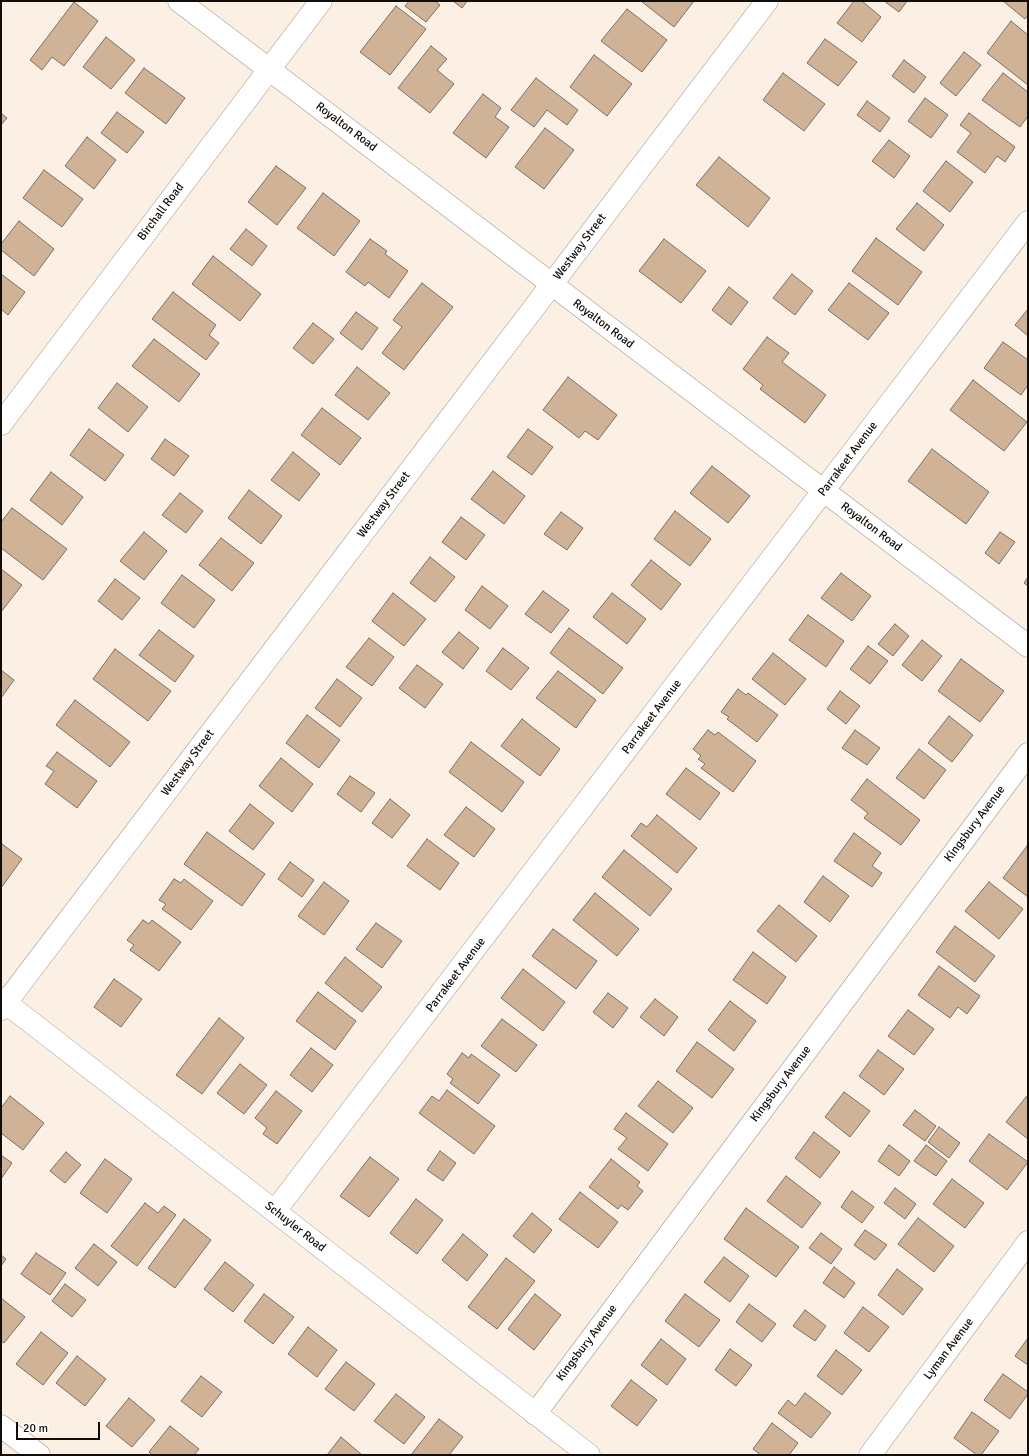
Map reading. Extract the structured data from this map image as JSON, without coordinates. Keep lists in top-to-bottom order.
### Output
{
  "streets": {
    "street": [
      "Royalton Road",
      "Birchall Road",
      "Westway Street",
      "Parrakeet Avenue",
      "Kingsbury Avenue",
      "Schuyler Road",
      "Lyman Avenue"
    ]
  },
  "crossings": [
    ["Royalton Road", "Birchall Road"],
    ["Royalton Road", "Westway Street"],
    ["Royalton Road", "Parrakeet Avenue"],
    ["Westway Street", "Schuyler Road"],
    ["Parrakeet Avenue", "Schuyler Road"],
    ["Kingsbury Avenue", "Schuyler Road"]
  ],
  "scale_bar": "20 m"
}
